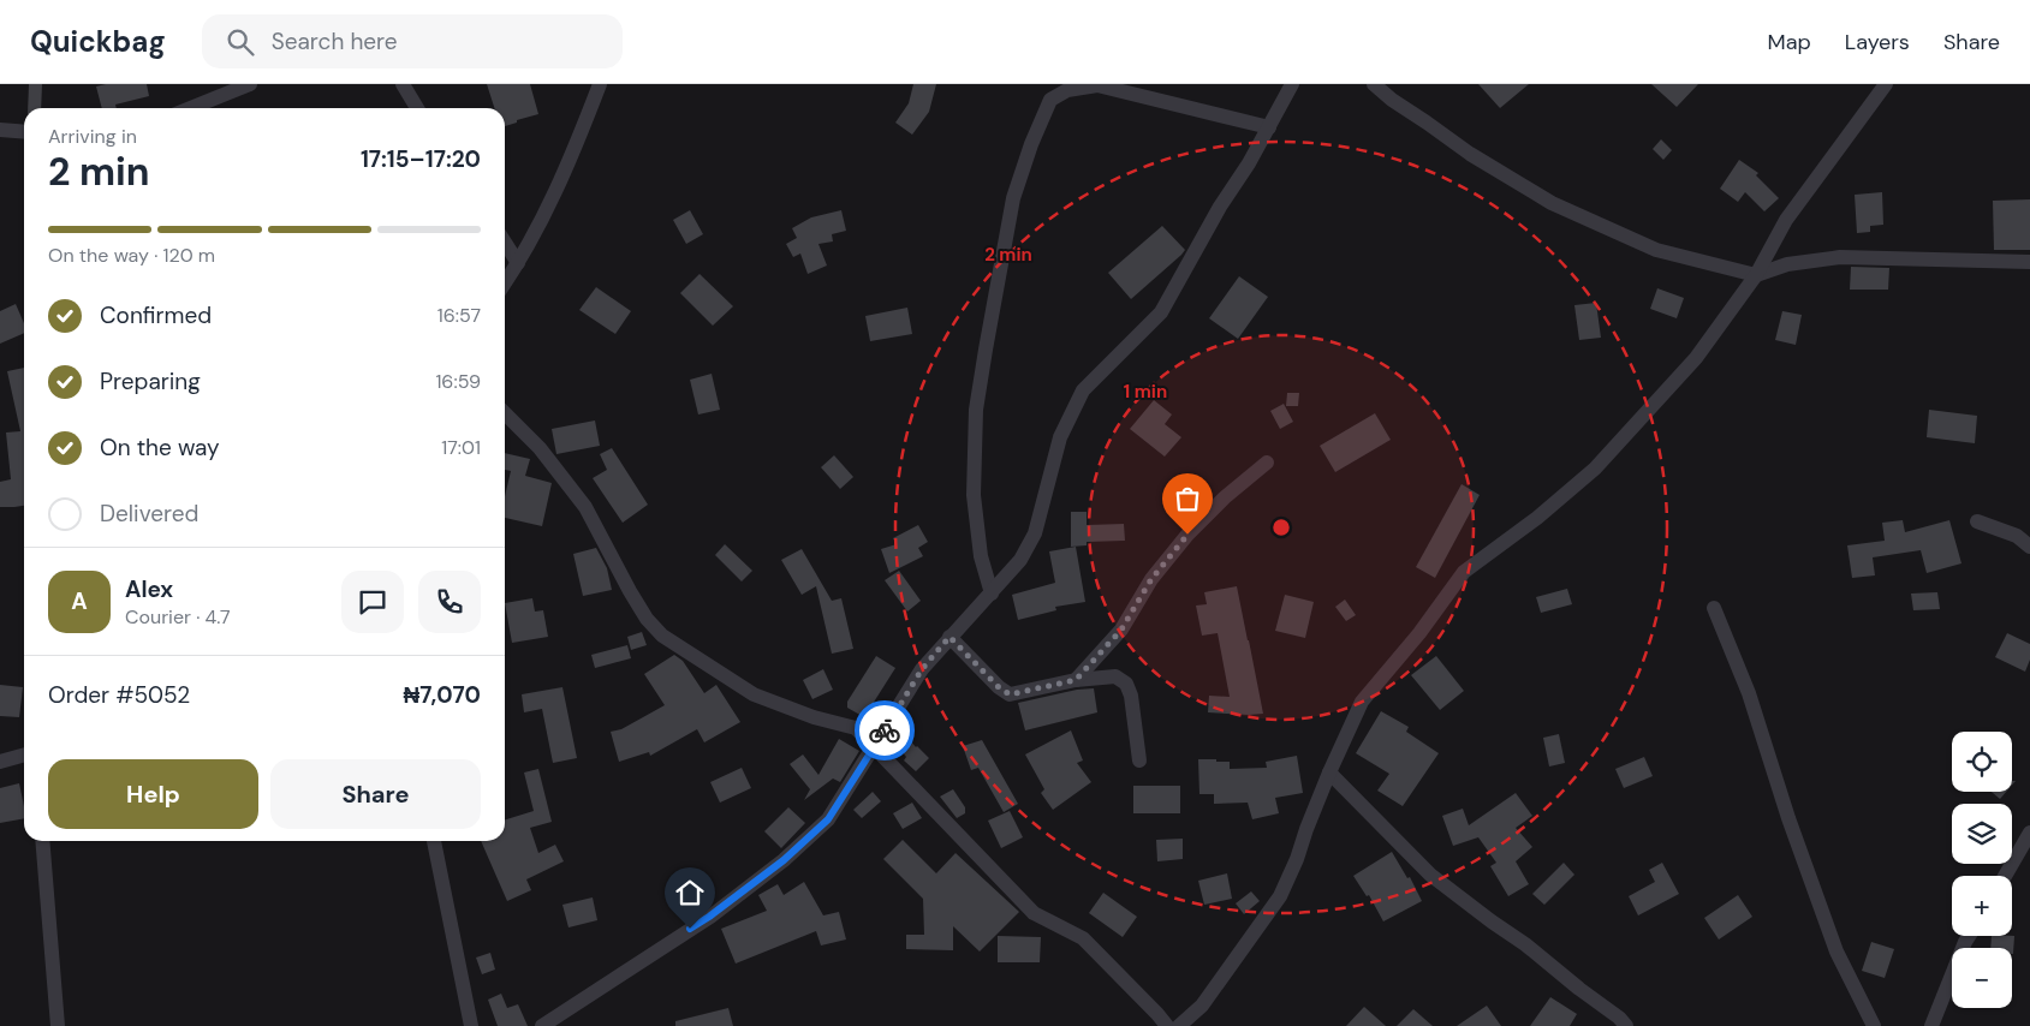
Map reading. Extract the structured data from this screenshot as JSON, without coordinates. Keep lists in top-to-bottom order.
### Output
{
  "page": {
    "header": "Quickbag",
    "search": "Search here",
    "nav": ["Map", "Layers", "Share"],
    "heading": ["2 min", "Arriving in", "17:15–17:20"],
    "panel": [
      "Alex",
      "Courier · 4.7",
      "Order #5052",
      "₦7,070"
    ],
    "bar": "On the way · 120 m",
    "list": [
      ["Confirmed", "16:57"],
      ["Preparing", "16:59"],
      ["On the way", "17:01"],
      "Delivered"
    ],
    "round": "A",
    "map_buttons": ["+", "−"],
    "buttons": ["Help", "Share"]
  },
  "rings": ["2 min", "1 min"]
}
